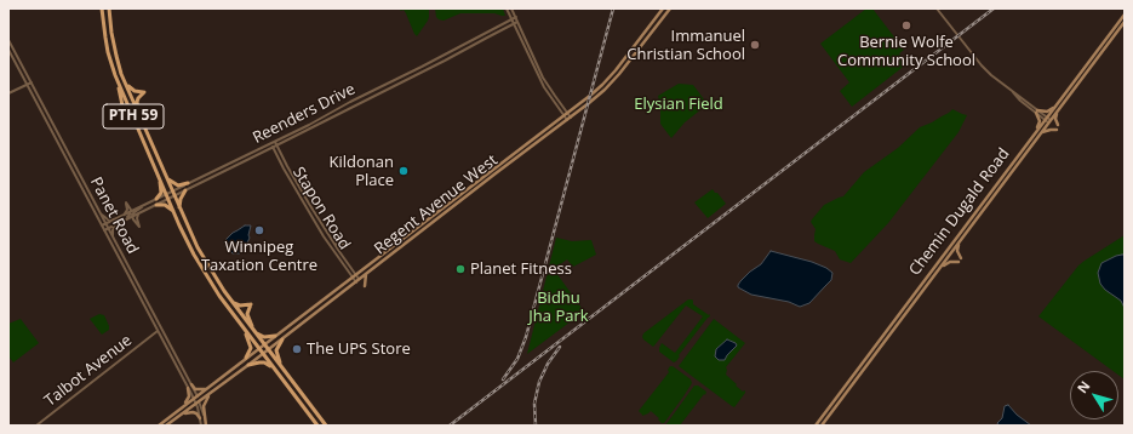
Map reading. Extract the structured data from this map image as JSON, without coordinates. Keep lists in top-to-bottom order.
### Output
{
  "streets": {
    "main road": ["PTH 59", "Regent Avenue West", "Chemin Dugald Road"],
    "street": [
      "Reenders Drive",
      "Stapon Road",
      "Panet Road",
      "Talbot Avenue"
    ]
  },
  "crossings": [
    ["Reenders Drive", "PTH 59"],
    ["Reenders Drive", "Stapon Road"],
    ["Reenders Drive", "Panet Road"],
    ["PTH 59", "Regent Avenue West"],
    ["Regent Avenue West", "Stapon Road"],
    ["Regent Avenue West", "Panet Road"],
    ["Panet Road", "Talbot Avenue"]
  ],
  "parks": ["Elysian Field", "Bidhu Jha Park"],
  "places": [
    "Bernie Wolfe Community School",
    "Immanuel Christian School",
    "Kildonan Place",
    "Winnipeg Taxation Centre",
    "Planet Fitness",
    "The UPS Store"
  ],
  "north": "top left"
}
